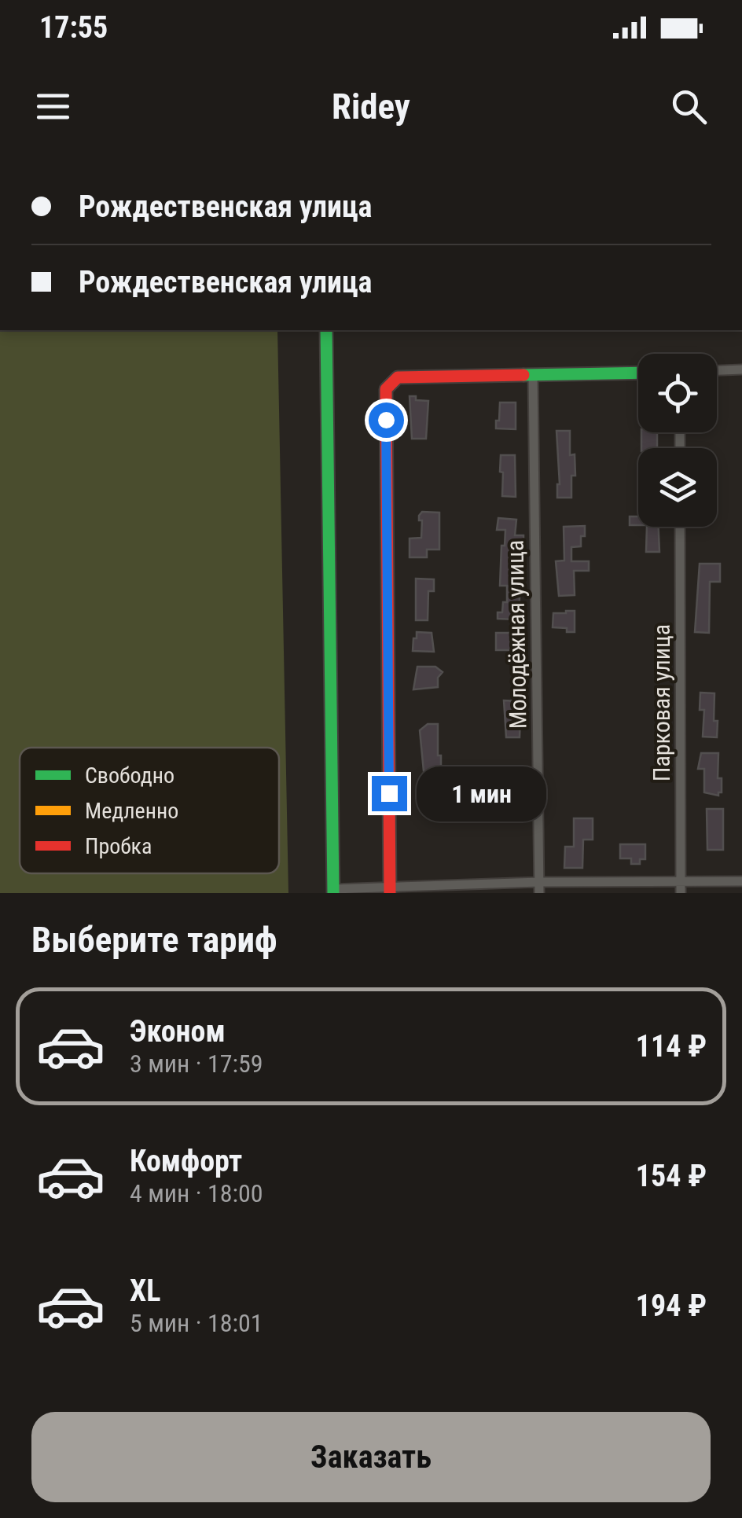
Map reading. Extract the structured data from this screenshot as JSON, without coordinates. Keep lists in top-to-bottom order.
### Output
{
  "streets": {
    "street": ["Молодёжная улица", "Парковая улица"]
  },
  "legend": ["Свободно", "Медленно", "Пробка"],
  "page": {
    "status": "17:55",
    "header": "Ridey",
    "banner": ["Рождественская улица", "Рождественская улица"],
    "bubble": "1 мин",
    "heading": "Выберите тариф",
    "list": [
      {
        "name": "Эконом",
        "note": "3 мин · 17:59",
        "value": "114 ₽"
      },
      {
        "name": "Комфорт",
        "note": "4 мин · 18:00",
        "value": "154 ₽"
      },
      {
        "name": "XL",
        "note": "5 мин · 18:01",
        "value": "194 ₽"
      }
    ],
    "buttons": "Заказать"
  }
}
